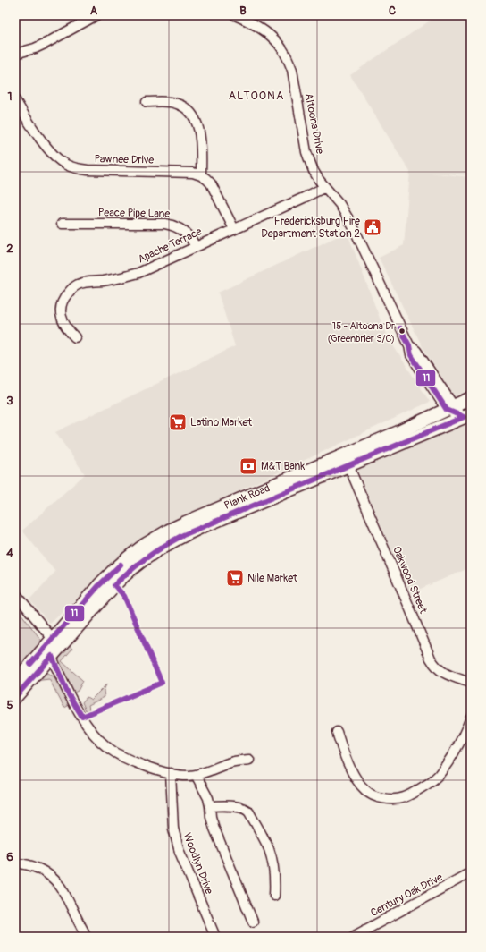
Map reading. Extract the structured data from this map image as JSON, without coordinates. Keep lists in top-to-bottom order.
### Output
{
  "streets": {
    "highway": ["Plank Road"],
    "street": [
      "Altoona Drive",
      "Pawnee Drive",
      "Peace Pipe Lane",
      "Apache Terrace",
      "Oakwood Street",
      "Woodlyn Drive",
      "Century Oak Drive"
    ]
  },
  "crossings": [
    ["Altoona Drive", "Apache Terrace"],
    ["Altoona Drive", "Plank Road"],
    ["Peace Pipe Lane", "Apache Terrace"],
    ["Plank Road", "Oakwood Street"]
  ],
  "districts": ["ALTOONA"],
  "places": {
    "public building": ["Fredericksburg Fire Department Station 2"],
    "other": ["15 - Altoona Dr (Greenbrier S/C)"],
    "supermarket": ["Latino Market", "Nile Market"],
    "bank": ["M&T Bank"]
  },
  "lines": ["transit line 11"],
  "grid": {
    "columns": ["A", "B", "C"],
    "rows": [
      "1",
      "2",
      "3",
      "4",
      "5",
      "6"
    ]
  }
}
